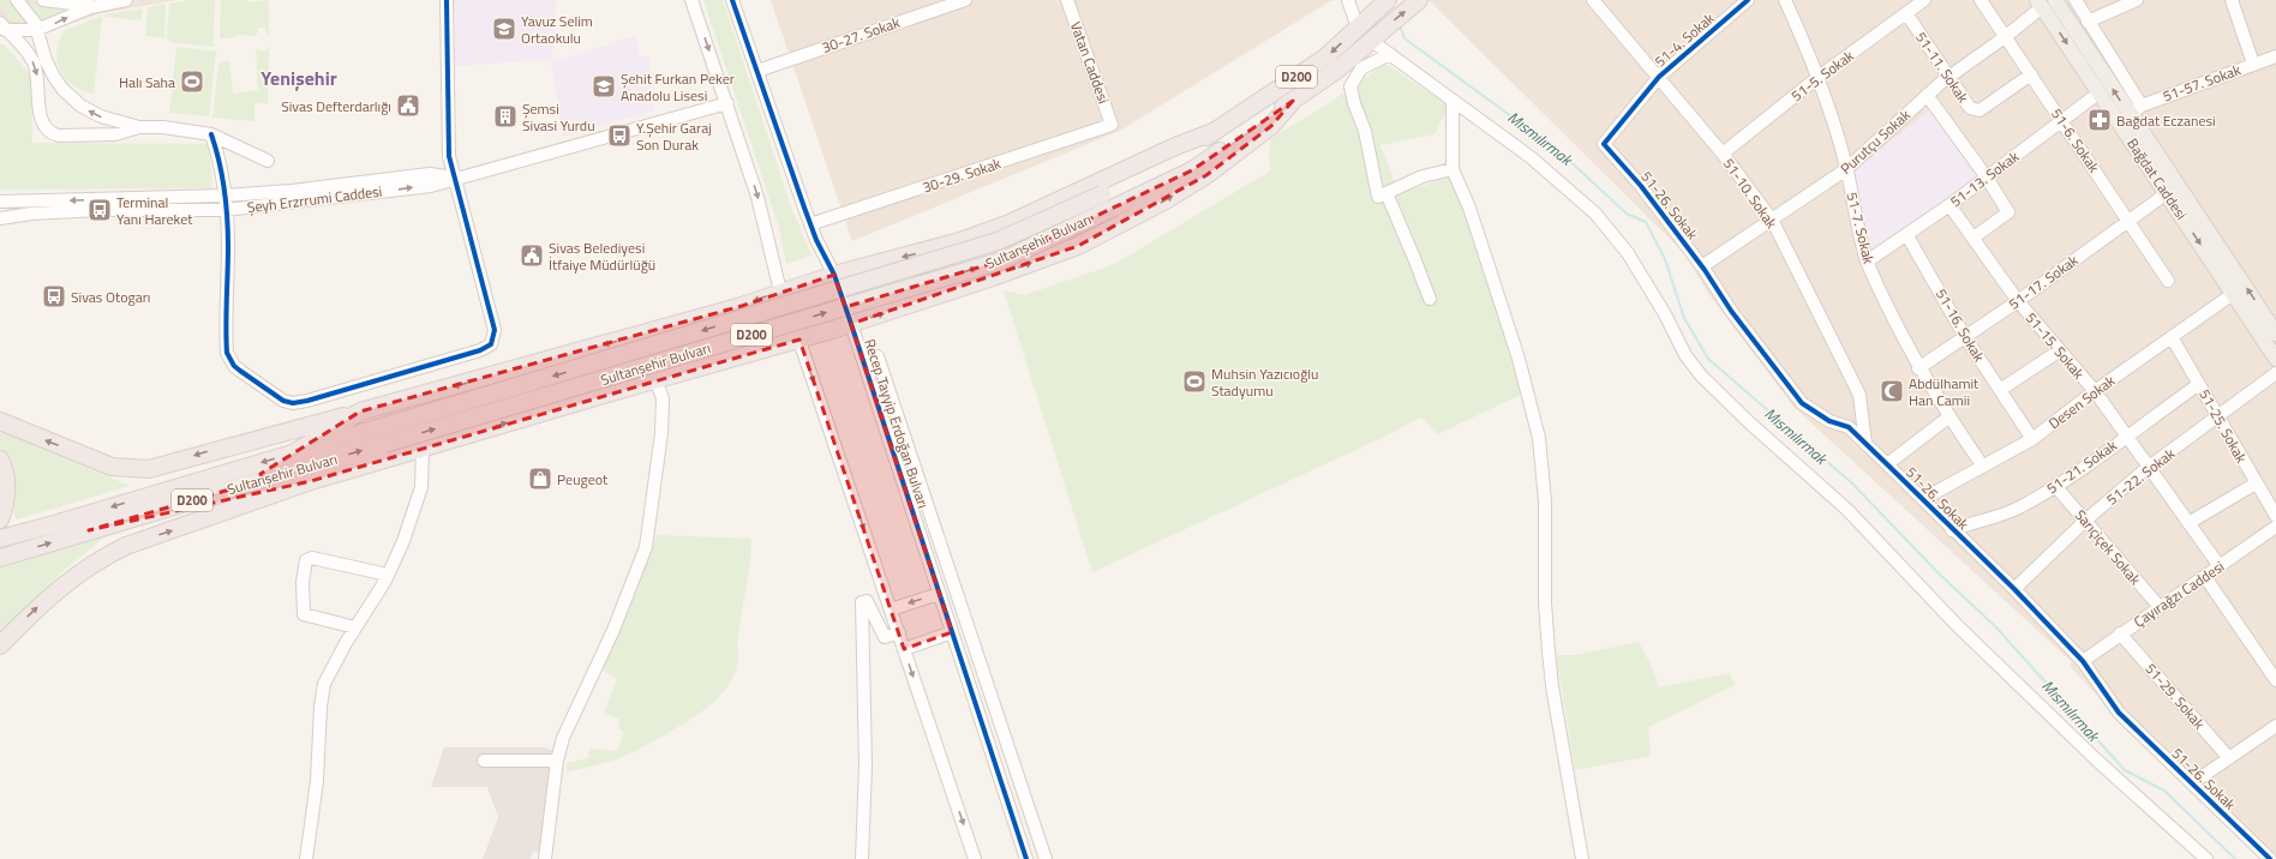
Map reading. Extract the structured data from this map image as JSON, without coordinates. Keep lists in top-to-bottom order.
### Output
{
  "streets": {
    "highway": ["D200", "Sultanşehir Bulvarı"],
    "main road": ["Bağdat Caddesi"],
    "street": [
      "30-27. Sokak",
      "51-4. Sokak",
      "Vatan Caddesi",
      "51-11. Sokak",
      "51-5. Sokak",
      "51-57. Sokak",
      "51-6. Sokak",
      "Purutçu Sokak",
      "30-29. Sokak",
      "51-13. Sokak",
      "51-10. Sokak",
      "Şeyh Erzrrumi Caddesi",
      "51-26. Sokak",
      "51-7. Sokak",
      "51-17. Sokak",
      "51-16. Sokak",
      "51-15. Sokak",
      "Desen Sokak",
      "Recep Tayyip Erdoğan Bulvarı",
      "51-25. Sokak",
      "51-21. Sokak",
      "51-22. Sokak",
      "Sarıçiçek Sokak",
      "Çayırağzı Caddesi",
      "51-29. Sokak"
    ]
  },
  "crossings": [
    ["30-27. Sokak", "Recep Tayyip Erdoğan Bulvarı"],
    ["51-4. Sokak", "51-10. Sokak"],
    ["51-4. Sokak", "51-26. Sokak"],
    ["Vatan Caddesi", "30-29. Sokak"],
    ["51-11. Sokak", "51-5. Sokak"],
    ["51-11. Sokak", "51-6. Sokak"],
    ["51-11. Sokak", "Purutçu Sokak"],
    ["51-5. Sokak", "51-10. Sokak"],
    ["51-5. Sokak", "51-7. Sokak"],
    ["51-57. Sokak", "Bağdat Caddesi"],
    ["51-6. Sokak", "Purutçu Sokak"],
    ["51-6. Sokak", "51-13. Sokak"],
    ["51-6. Sokak", "51-17. Sokak"],
    ["Purutçu Sokak", "Bağdat Caddesi"],
    ["Purutçu Sokak", "51-10. Sokak"],
    ["Purutçu Sokak", "51-26. Sokak"],
    ["Purutçu Sokak", "51-7. Sokak"],
    ["30-29. Sokak", "Recep Tayyip Erdoğan Bulvarı"],
    ["51-13. Sokak", "Bağdat Caddesi"],
    ["51-13. Sokak", "51-7. Sokak"],
    ["51-13. Sokak", "51-16. Sokak"],
    ["51-13. Sokak", "51-15. Sokak"],
    ["Bağdat Caddesi", "51-17. Sokak"],
    ["Bağdat Caddesi", "Desen Sokak"],
    ["51-10. Sokak", "51-26. Sokak"],
    ["51-26. Sokak", "Desen Sokak"],
    ["51-26. Sokak", "51-21. Sokak"],
    ["51-26. Sokak", "51-22. Sokak"],
    ["51-26. Sokak", "Çayırağzı Caddesi"],
    ["51-7. Sokak", "51-17. Sokak"],
    ["51-7. Sokak", "Desen Sokak"],
    ["51-17. Sokak", "51-16. Sokak"],
    ["51-17. Sokak", "51-15. Sokak"],
    ["51-16. Sokak", "Desen Sokak"],
    ["51-15. Sokak", "Desen Sokak"],
    ["51-15. Sokak", "51-21. Sokak"],
    ["51-15. Sokak", "51-22. Sokak"],
    ["51-15. Sokak", "Çayırağzı Caddesi"],
    ["Desen Sokak", "51-25. Sokak"],
    ["51-25. Sokak", "51-21. Sokak"],
    ["51-25. Sokak", "51-22. Sokak"],
    ["51-21. Sokak", "Sarıçiçek Sokak"],
    ["51-22. Sokak", "Sarıçiçek Sokak"],
    ["Sarıçiçek Sokak", "Çayırağzı Caddesi"],
    ["Çayırağzı Caddesi", "51-29. Sokak"]
  ],
  "districts": ["Yenişehir"],
  "water": ["Mısmılırmak"],
  "places": {
    "school or university": ["Yavuz Selim Ortaokulu", "Şehit Furkan Peker Anadolu Lisesi"],
    "sports": ["Halı Saha", "Muhsin Yazıcıoğlu Stadyumu"],
    "public building": ["Sivas Defterdarlığı", "Sivas Belediyesi İtfaiye Müdürlüğü"],
    "building": ["Şemsi Sivasi Yurdu"],
    "pharmacy": ["Bağdat Eczanesi"],
    "bus stop": ["Y.Şehir Garaj Son Durak", "Terminal Yanı Hareket", "Sivas Otogarı"],
    "mosque": ["Abdülhamit Han Camii"],
    "shop": ["Peugeot"]
  }
}
